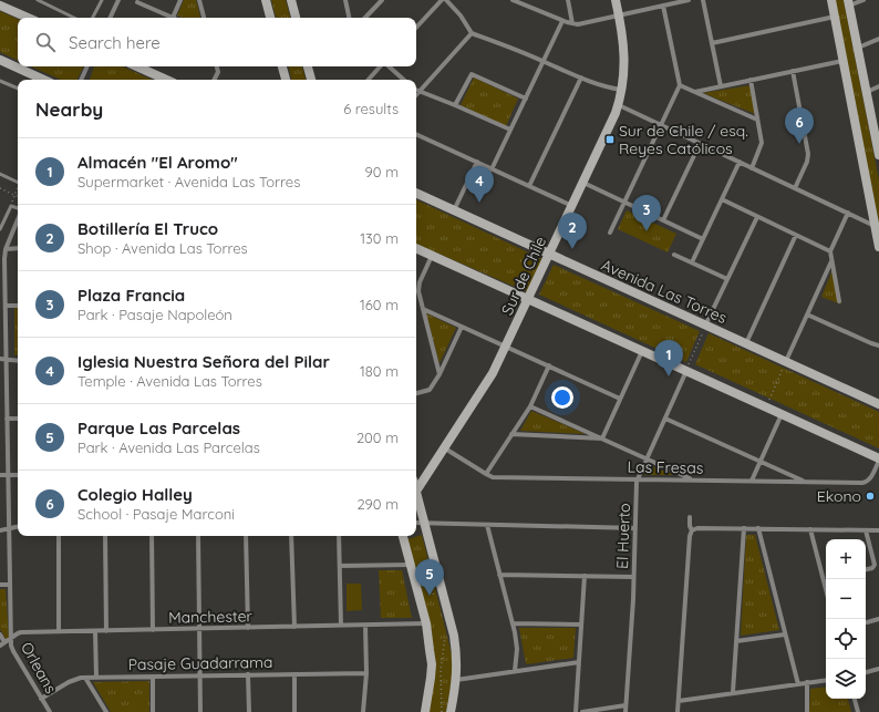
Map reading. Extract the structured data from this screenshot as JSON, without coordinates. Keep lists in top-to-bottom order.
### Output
{
  "streets": {
    "street": [
      "Sur de Chile",
      "Avenida Las Torres",
      "Las Fresas",
      "El Huerto",
      "Manchester",
      "Pasaje Guadarrama",
      "Orleans"
    ]
  },
  "crossings": [
    ["Sur de Chile", "Avenida Las Torres"],
    ["Sur de Chile", "Las Fresas"],
    ["Las Fresas", "El Huerto"],
    ["Manchester", "Orleans"],
    ["Pasaje Guadarrama", "Orleans"]
  ],
  "places": {
    "transit": ["Sur de Chile / esq. Reyes Católicos"],
    "other": ["Ekono"]
  },
  "page": {
    "search": "Search here",
    "heading": ["Nearby", "6 results"],
    "pins": [
      "6",
      "4",
      "3",
      "2",
      "1",
      "5"
    ],
    "list": [
      {
        "mark": "1",
        "name": "Almacén \"El Aromo\"",
        "note": "Supermarket · Avenida Las Torres",
        "value": "90 m"
      },
      {
        "mark": "2",
        "name": "Botillería El Truco",
        "note": "Shop · Avenida Las Torres",
        "value": "130 m"
      },
      {
        "mark": "3",
        "name": "Plaza Francia",
        "note": "Park · Pasaje Napoleón",
        "value": "160 m"
      },
      {
        "mark": "4",
        "name": "Iglesia Nuestra Señora del Pilar",
        "note": "Temple · Avenida Las Torres",
        "value": "180 m"
      },
      {
        "mark": "5",
        "name": "Parque Las Parcelas",
        "note": "Park · Avenida Las Parcelas",
        "value": "200 m"
      },
      {
        "mark": "6",
        "name": "Colegio Halley",
        "note": "School · Pasaje Marconi",
        "value": "290 m"
      }
    ],
    "map_buttons": ["+", "−"]
  }
}
